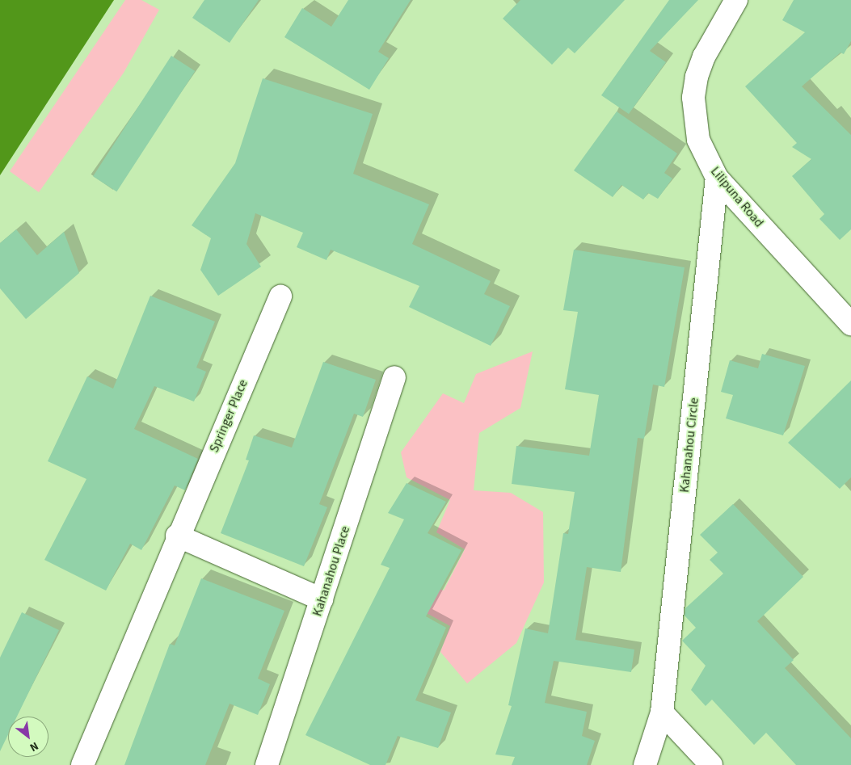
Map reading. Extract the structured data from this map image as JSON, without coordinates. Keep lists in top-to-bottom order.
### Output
{
  "streets": {
    "street": [
      "Lilipuna Road",
      "Springer Place",
      "Kahanahou Circle",
      "Kahanahou Place"
    ]
  },
  "crossings": [
    ["Lilipuna Road", "Kahanahou Circle"]
  ],
  "north": "bottom right"
}
